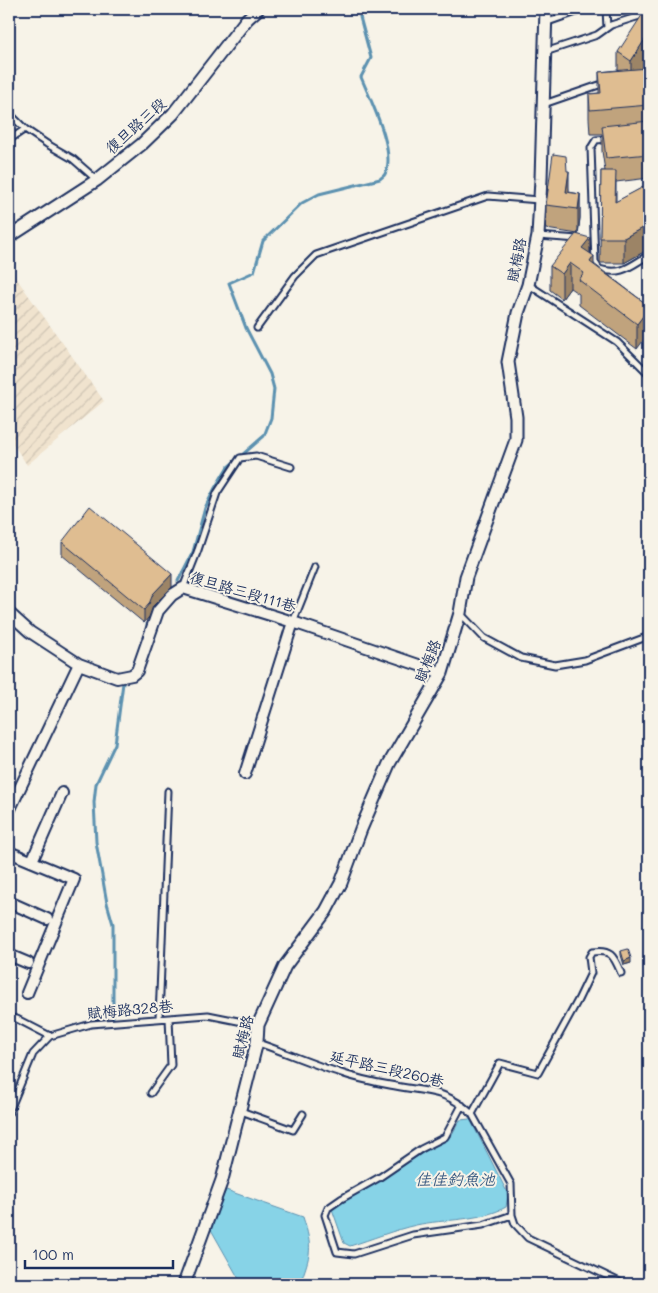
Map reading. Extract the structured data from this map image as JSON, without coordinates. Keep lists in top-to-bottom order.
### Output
{
  "streets": {
    "street": ["復旦路三段", "賦梅路", "復旦路三段111巷"],
    "lane": ["賦梅路328巷", "延平路三段260巷"]
  },
  "crossings": [
    ["賦梅路", "復旦路三段111巷"],
    ["賦梅路", "賦梅路328巷"],
    ["賦梅路", "延平路三段260巷"]
  ],
  "water": ["佳佳釣魚池"],
  "scale_bar": "100 m"
}
